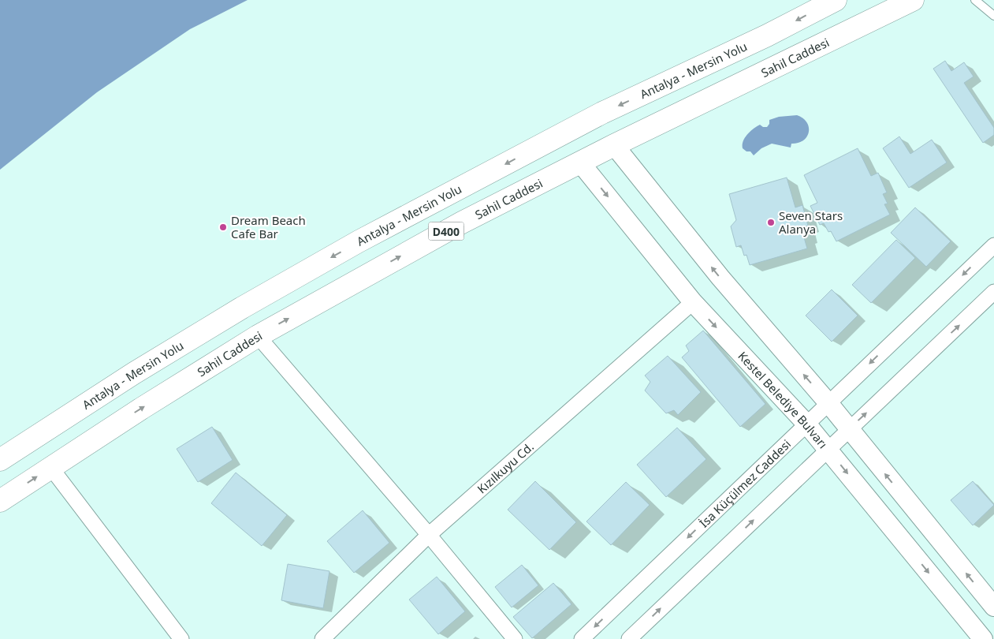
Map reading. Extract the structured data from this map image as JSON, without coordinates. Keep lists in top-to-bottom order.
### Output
{
  "streets": {
    "highway": ["Sahil Caddesi", "Antalya - Mersin Yolu", "D400"],
    "street": ["Kestel Belediye Bulvarı", "Kızılkuyu Cd.", "İsa Küçülmez Caddesi"]
  },
  "crossings": [
    ["Sahil Caddesi", "Kestel Belediye Bulvarı"],
    ["Kestel Belediye Bulvarı", "Kızılkuyu Cd."],
    ["Kestel Belediye Bulvarı", "İsa Küçülmez Caddesi"]
  ],
  "one_way": ["Sahil Caddesi", "Antalya - Mersin Yolu"],
  "places": ["Seven Stars Alanya", "Dream Beach Cafe Bar"]
}
